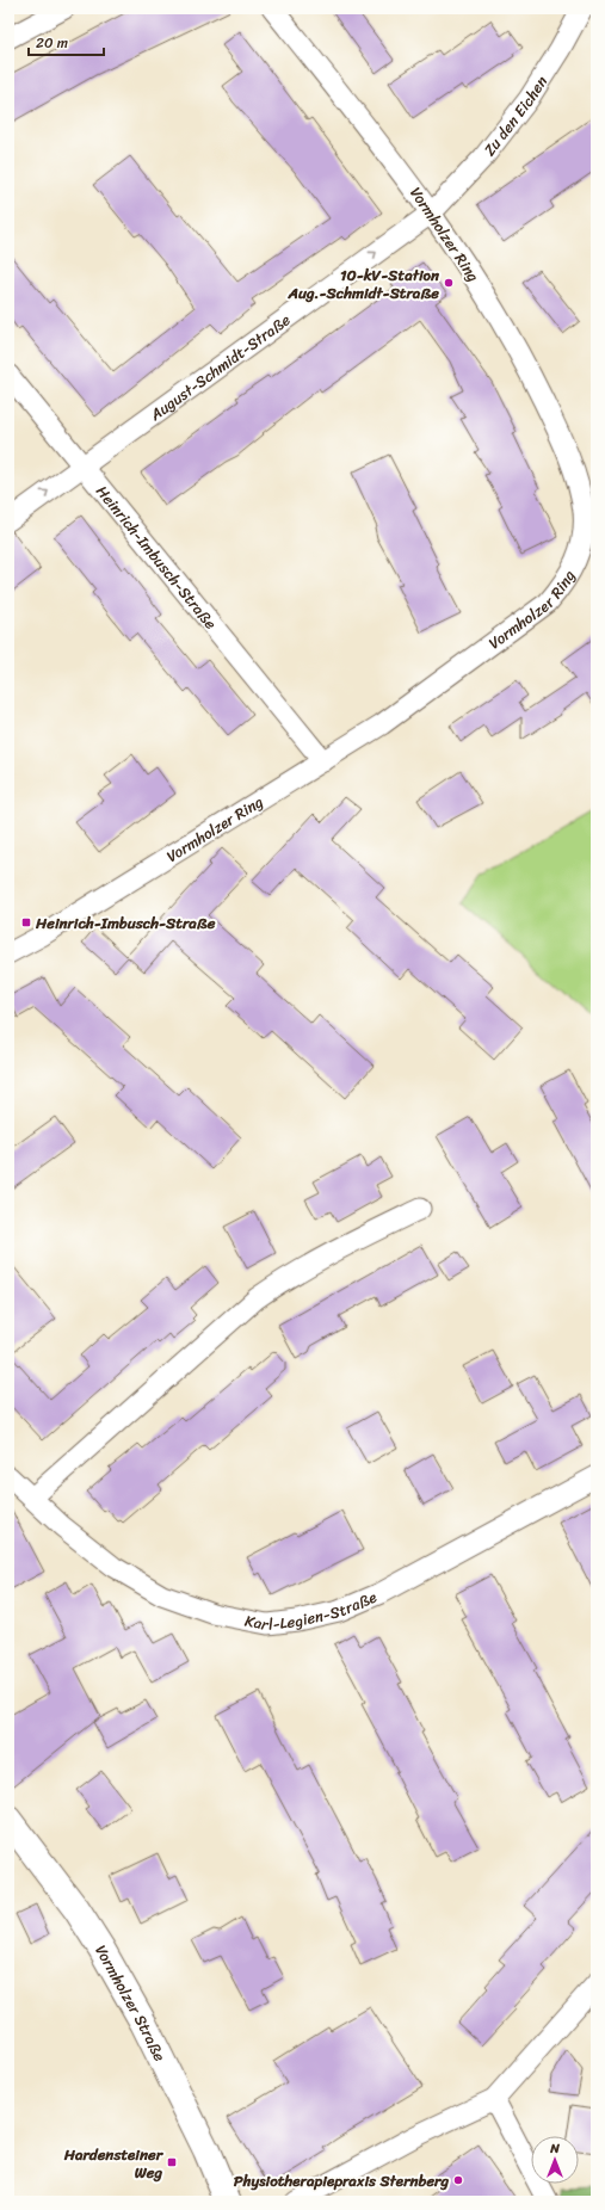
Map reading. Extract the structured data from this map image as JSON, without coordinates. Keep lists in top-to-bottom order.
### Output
{
  "streets": {
    "main road": ["Vormholzer Straße"],
    "street": [
      "Zu den Eichen",
      "Vormholzer Ring",
      "August-Schmidt-Straße",
      "Heinrich-Imbusch-Straße",
      "Karl-Legien-Straße"
    ]
  },
  "crossings": [
    ["Zu den Eichen", "Vormholzer Ring"],
    ["Zu den Eichen", "August-Schmidt-Straße"],
    ["Vormholzer Ring", "August-Schmidt-Straße"],
    ["Vormholzer Ring", "Heinrich-Imbusch-Straße"],
    ["August-Schmidt-Straße", "Heinrich-Imbusch-Straße"]
  ],
  "one_way": ["August-Schmidt-Straße"],
  "places": {
    "other": ["10-kV-Station Aug.-Schmidt-Straße", "Physiotherapiepraxis Sternberg"],
    "transit": ["Heinrich-Imbusch-Straße", "Hardensteiner Weg"]
  },
  "scale_bar": "20 m",
  "north": "top"
}
